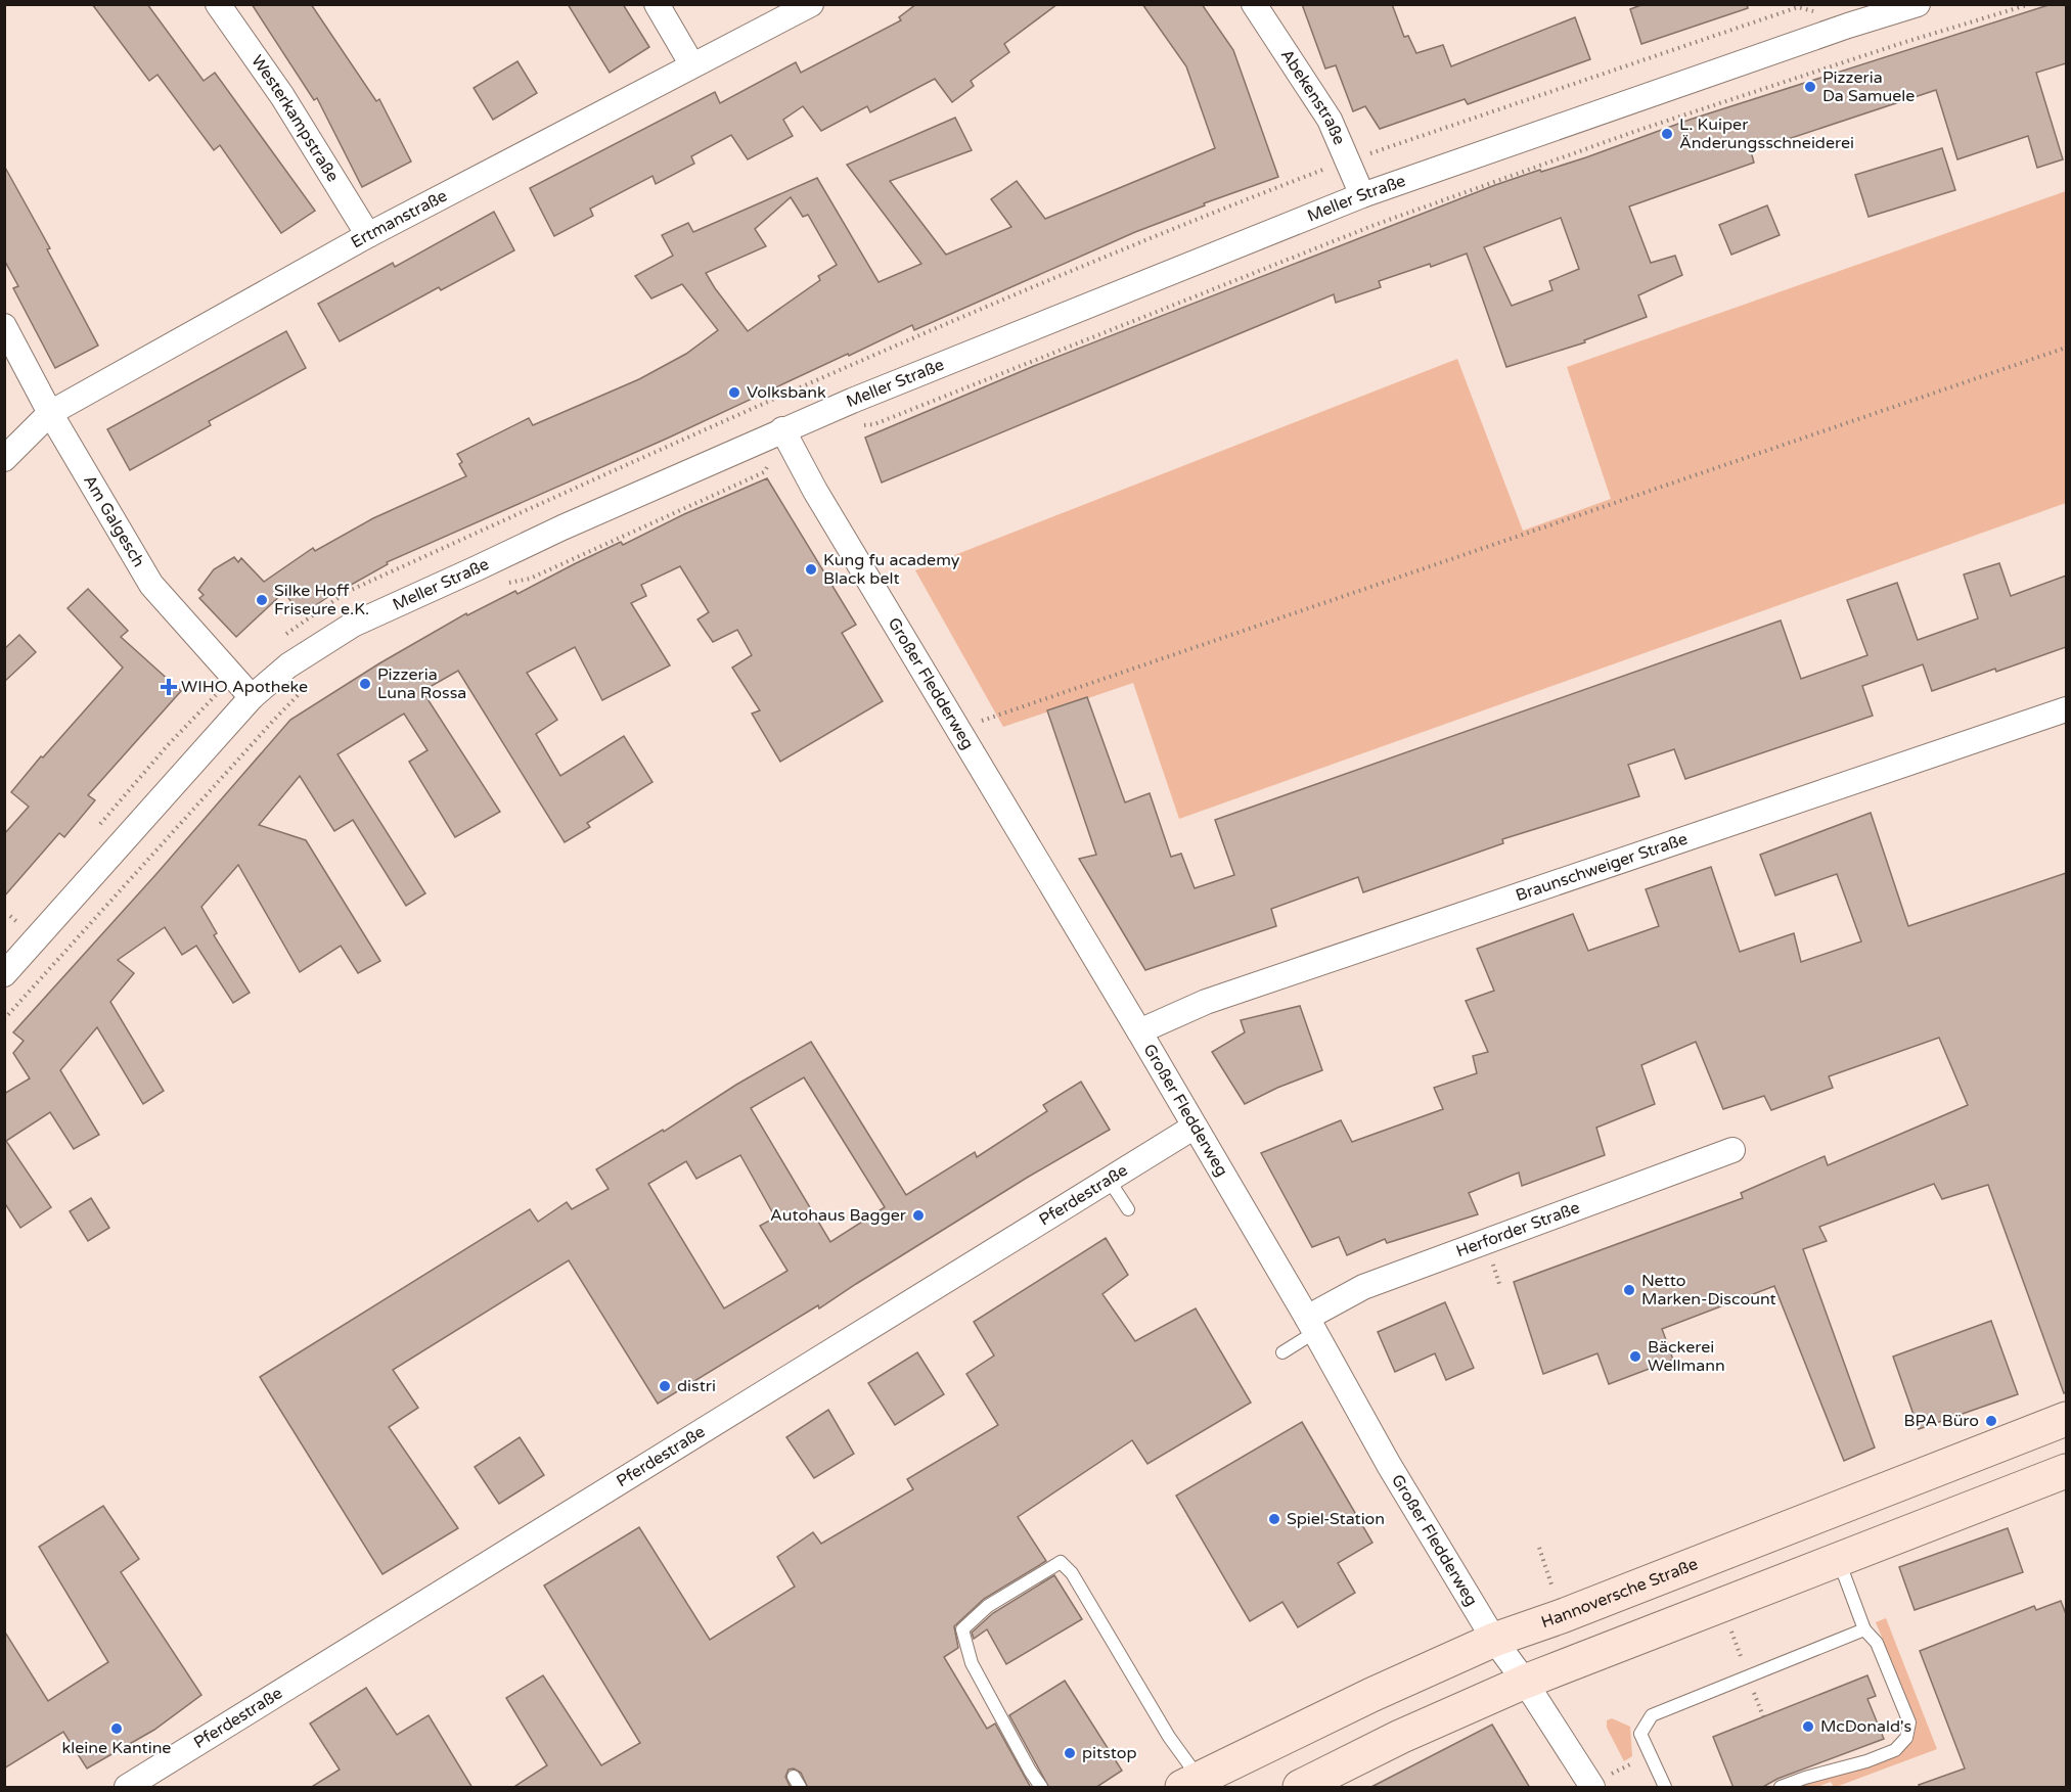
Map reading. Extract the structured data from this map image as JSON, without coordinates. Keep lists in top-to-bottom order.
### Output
{
  "streets": {
    "main road": ["Hannoversche Straße"],
    "street": [
      "Abekenstraße",
      "Westerkampstraße",
      "Meller Straße",
      "Ertmanstraße",
      "Am Galgesch",
      "Großer Fledderweg",
      "Braunschweiger Straße",
      "Pferdestraße",
      "Herforder Straße"
    ]
  },
  "crossings": [
    ["Abekenstraße", "Meller Straße"],
    ["Westerkampstraße", "Ertmanstraße"],
    ["Meller Straße", "Am Galgesch"],
    ["Meller Straße", "Großer Fledderweg"],
    ["Ertmanstraße", "Am Galgesch"],
    ["Großer Fledderweg", "Braunschweiger Straße"],
    ["Großer Fledderweg", "Pferdestraße"],
    ["Großer Fledderweg", "Herforder Straße"],
    ["Großer Fledderweg", "Hannoversche Straße"]
  ],
  "places": {
    "other": [
      "Pizzeria Da Samuele",
      "L. Kuiper Änderungsschneiderei",
      "Volksbank",
      "Kung fu academy Black belt",
      "Silke Hoff Friseure e.K.",
      "Pizzeria Luna Rossa",
      "Autohaus Bagger",
      "Netto Marken-Discount",
      "Bäckerei Wellmann",
      "distri",
      "BPA Büro",
      "Spiel-Station",
      "McDonald's",
      "kleine Kantine",
      "pitstop"
    ],
    "health": ["WIHO Apotheke"]
  }
}
